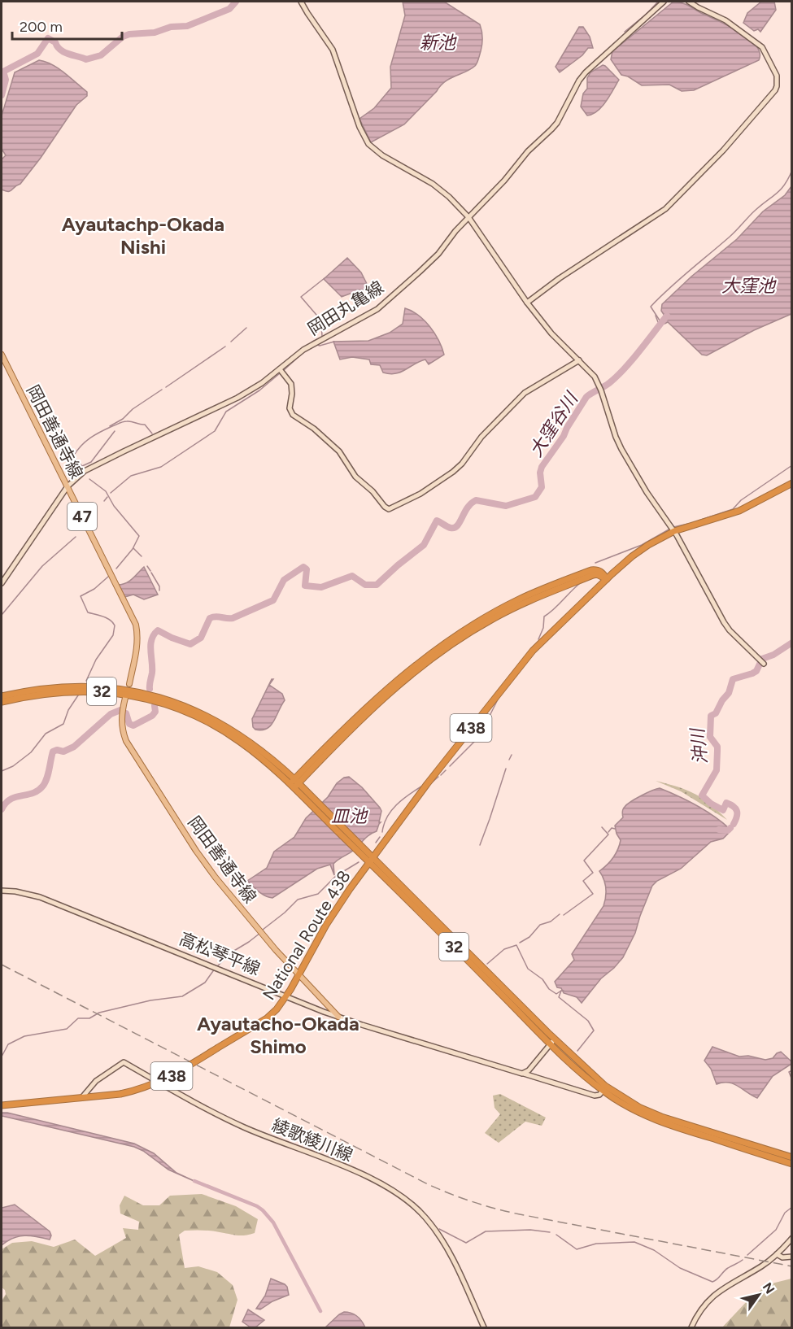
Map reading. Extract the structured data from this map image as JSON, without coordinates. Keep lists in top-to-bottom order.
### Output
{
  "streets": {
    "highway": ["32", "438", "National Route 438"],
    "main road": [
      "岡田丸亀線",
      "岡田善通寺線",
      "47",
      "高松琴平線",
      "綾歌綾川線"
    ]
  },
  "crossings": [
    ["岡田丸亀線", "岡田善通寺線"],
    ["岡田善通寺線", "National Route 438"],
    ["岡田善通寺線", "高松琴平線"],
    ["32", "National Route 438"],
    ["32", "高松琴平線"],
    ["National Route 438", "高松琴平線"],
    ["National Route 438", "綾歌綾川線"]
  ],
  "districts": ["Ayautachp-Okada Nishi", "Ayautacho-Okada Shimo"],
  "water": [
    "新池",
    "大窪池",
    "大窪谷川",
    "沖川",
    "皿池"
  ],
  "scale_bar": "200 m",
  "north": "top right"
}
